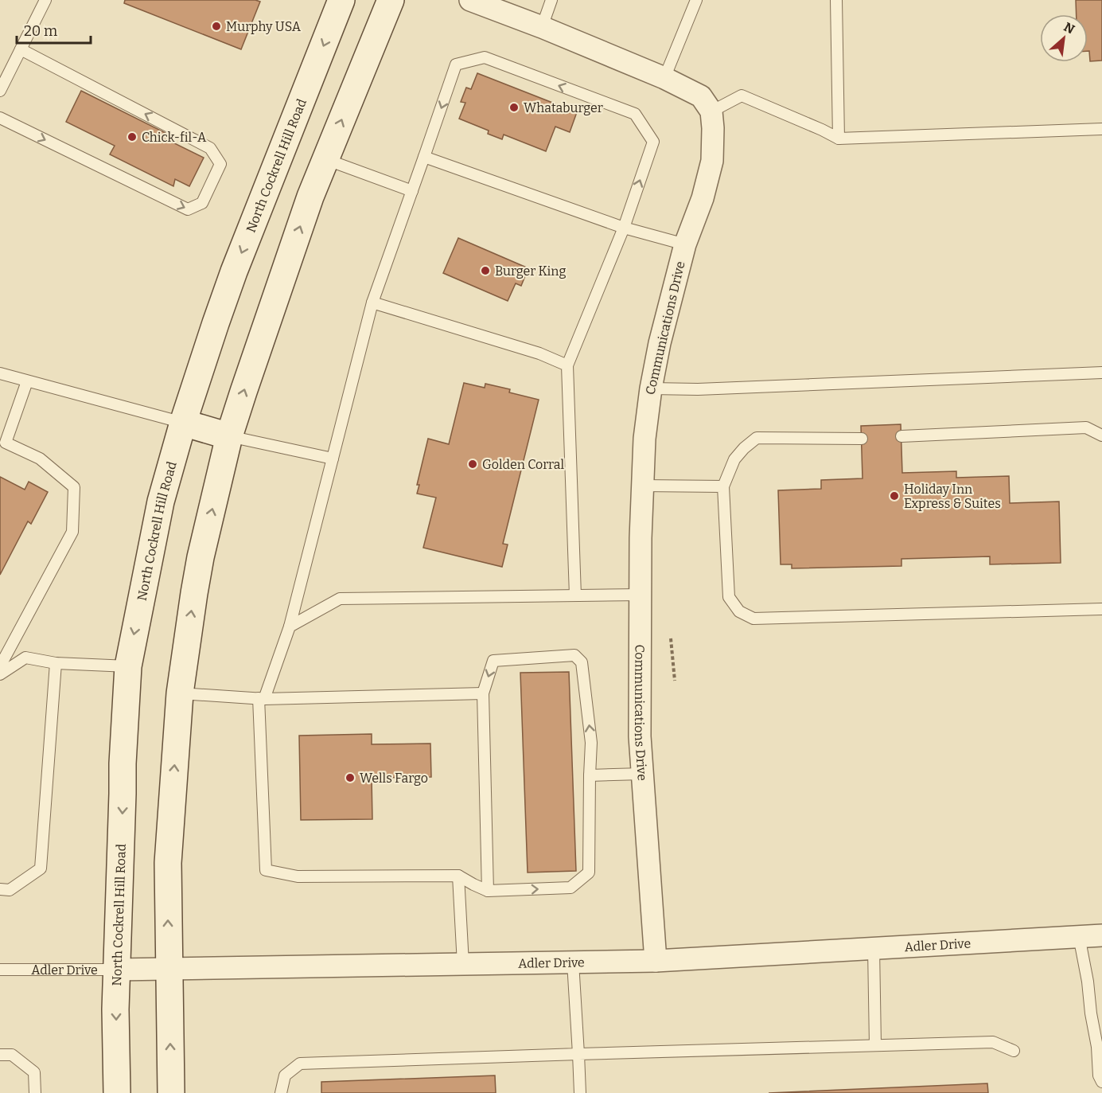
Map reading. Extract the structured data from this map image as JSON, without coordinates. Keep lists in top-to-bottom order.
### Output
{
  "streets": {
    "main road": ["North Cockrell Hill Road"],
    "street": ["Communications Drive", "Adler Drive"]
  },
  "crossings": [
    ["North Cockrell Hill Road", "Adler Drive"],
    ["Communications Drive", "Adler Drive"]
  ],
  "places": [
    "Murphy USA",
    "Whataburger",
    "Chick-fil-A",
    "Burger King",
    "Golden Corral",
    "Holiday Inn Express & Suites",
    "Wells Fargo"
  ],
  "scale_bar": "20 m",
  "north": "top right"
}
